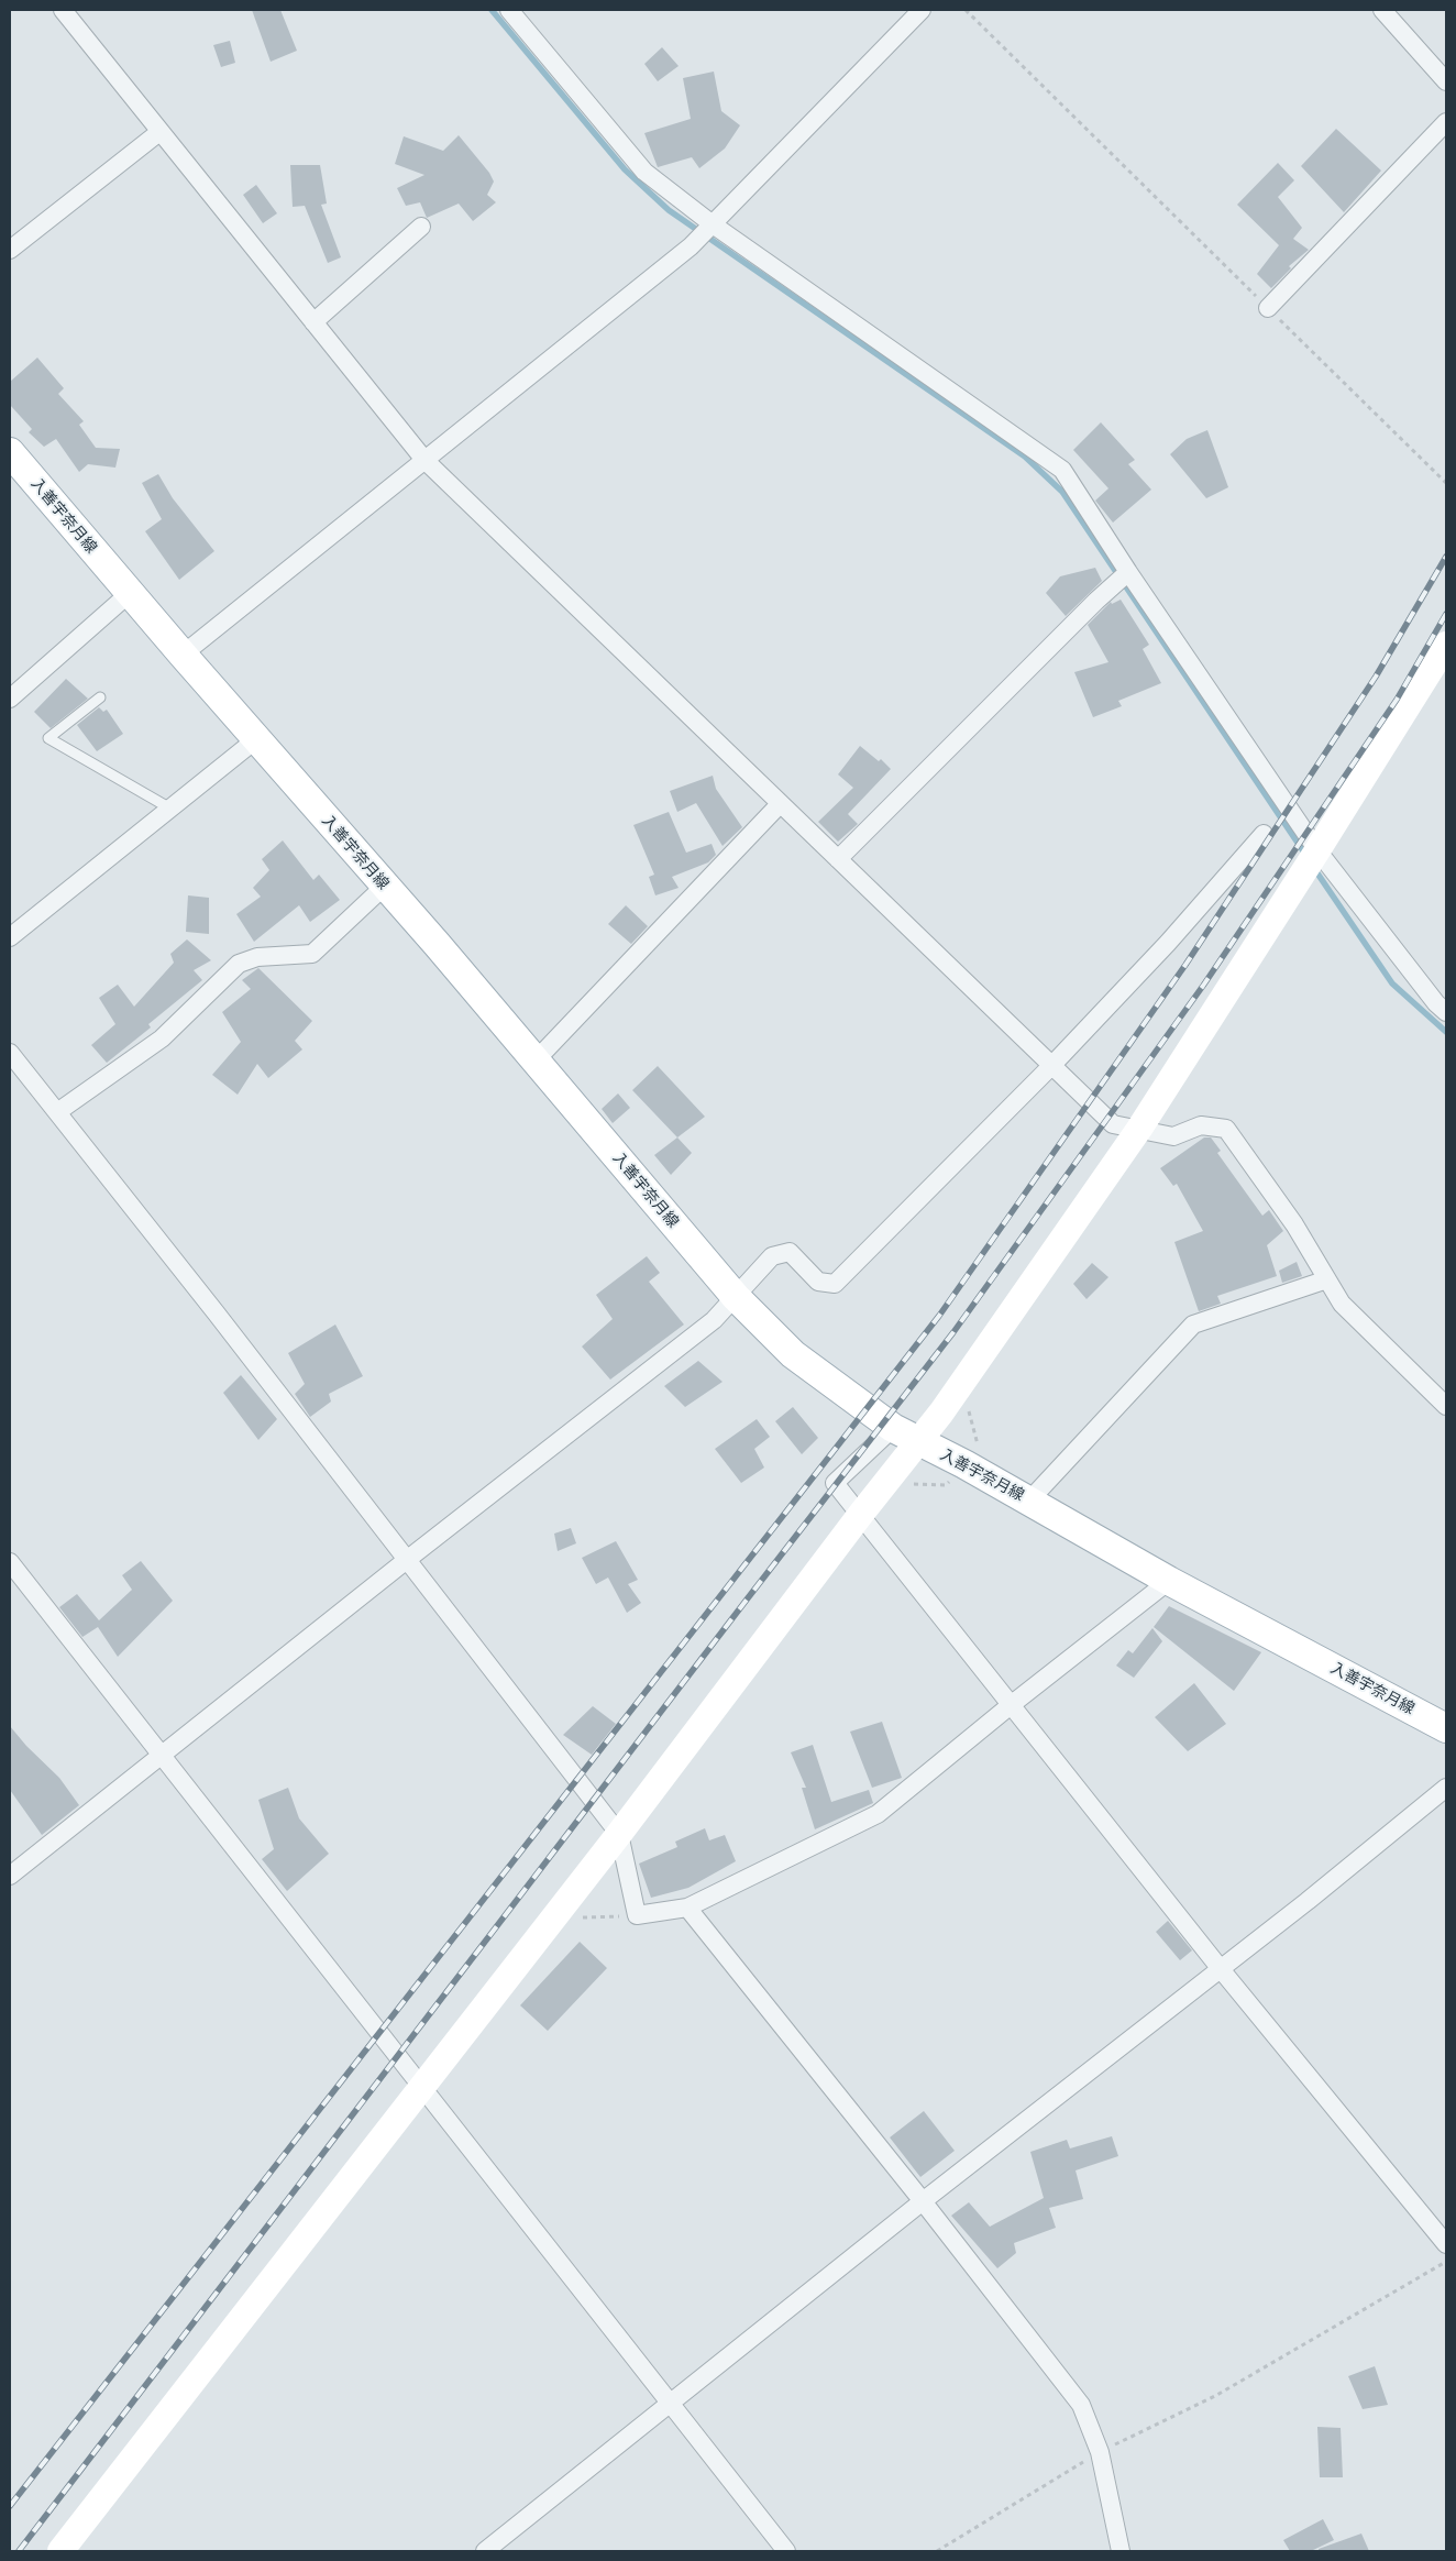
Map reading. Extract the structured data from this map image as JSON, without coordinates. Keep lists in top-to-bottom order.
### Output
{
  "streets": {
    "main road": ["入善宇奈月線"]
  }
}
